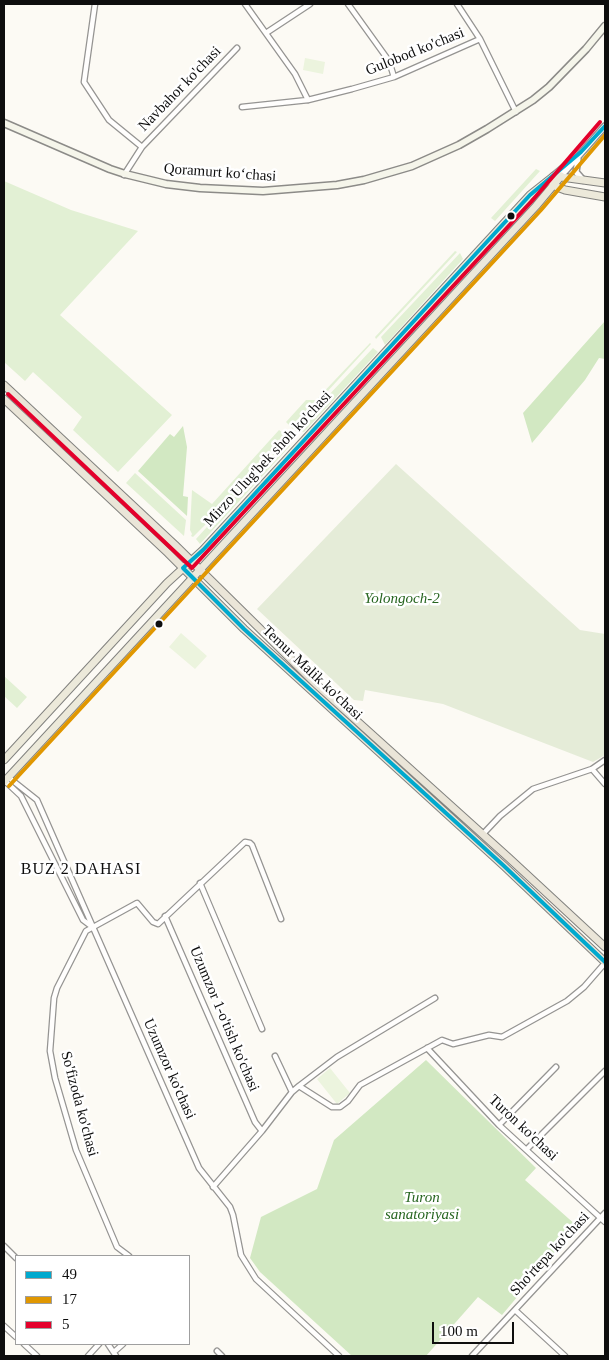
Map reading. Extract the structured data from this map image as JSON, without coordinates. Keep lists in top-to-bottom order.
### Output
{
  "streets": {
    "highway": ["Temur Malik ko'chasi"],
    "main road": ["Qoramurt koʻchasi", "Mirzo Ulug'bek shoh ko'chasi"],
    "street": [
      "Gulobod ko'chasi",
      "Navbahor ko'chasi",
      "Uzumzor 1-o'tish ko'chasi",
      "Uzumzor ko'chasi",
      "So'fizoda ko'chasi",
      "Turon ko'chasi",
      "Sho'rtepa ko'chasi"
    ]
  },
  "crossings": [
    ["Navbahor ko'chasi", "Qoramurt koʻchasi"],
    ["Mirzo Ulug'bek shoh ko'chasi", "Temur Malik ko'chasi"],
    ["Mirzo Ulug'bek shoh ko'chasi", "Uzumzor ko'chasi"],
    ["Uzumzor ko'chasi", "So'fizoda ko'chasi"],
    ["Turon ko'chasi", "Sho'rtepa ko'chasi"]
  ],
  "districts": ["BUZ 2 DAHASI"],
  "parks": ["Yolongoch-2", "Turon sanatoriyasi"],
  "lines": ["transit line 5", "transit line 49", "transit line 17"],
  "legend": ["49", "17", "5"],
  "scale_bar": "100 m"
}
